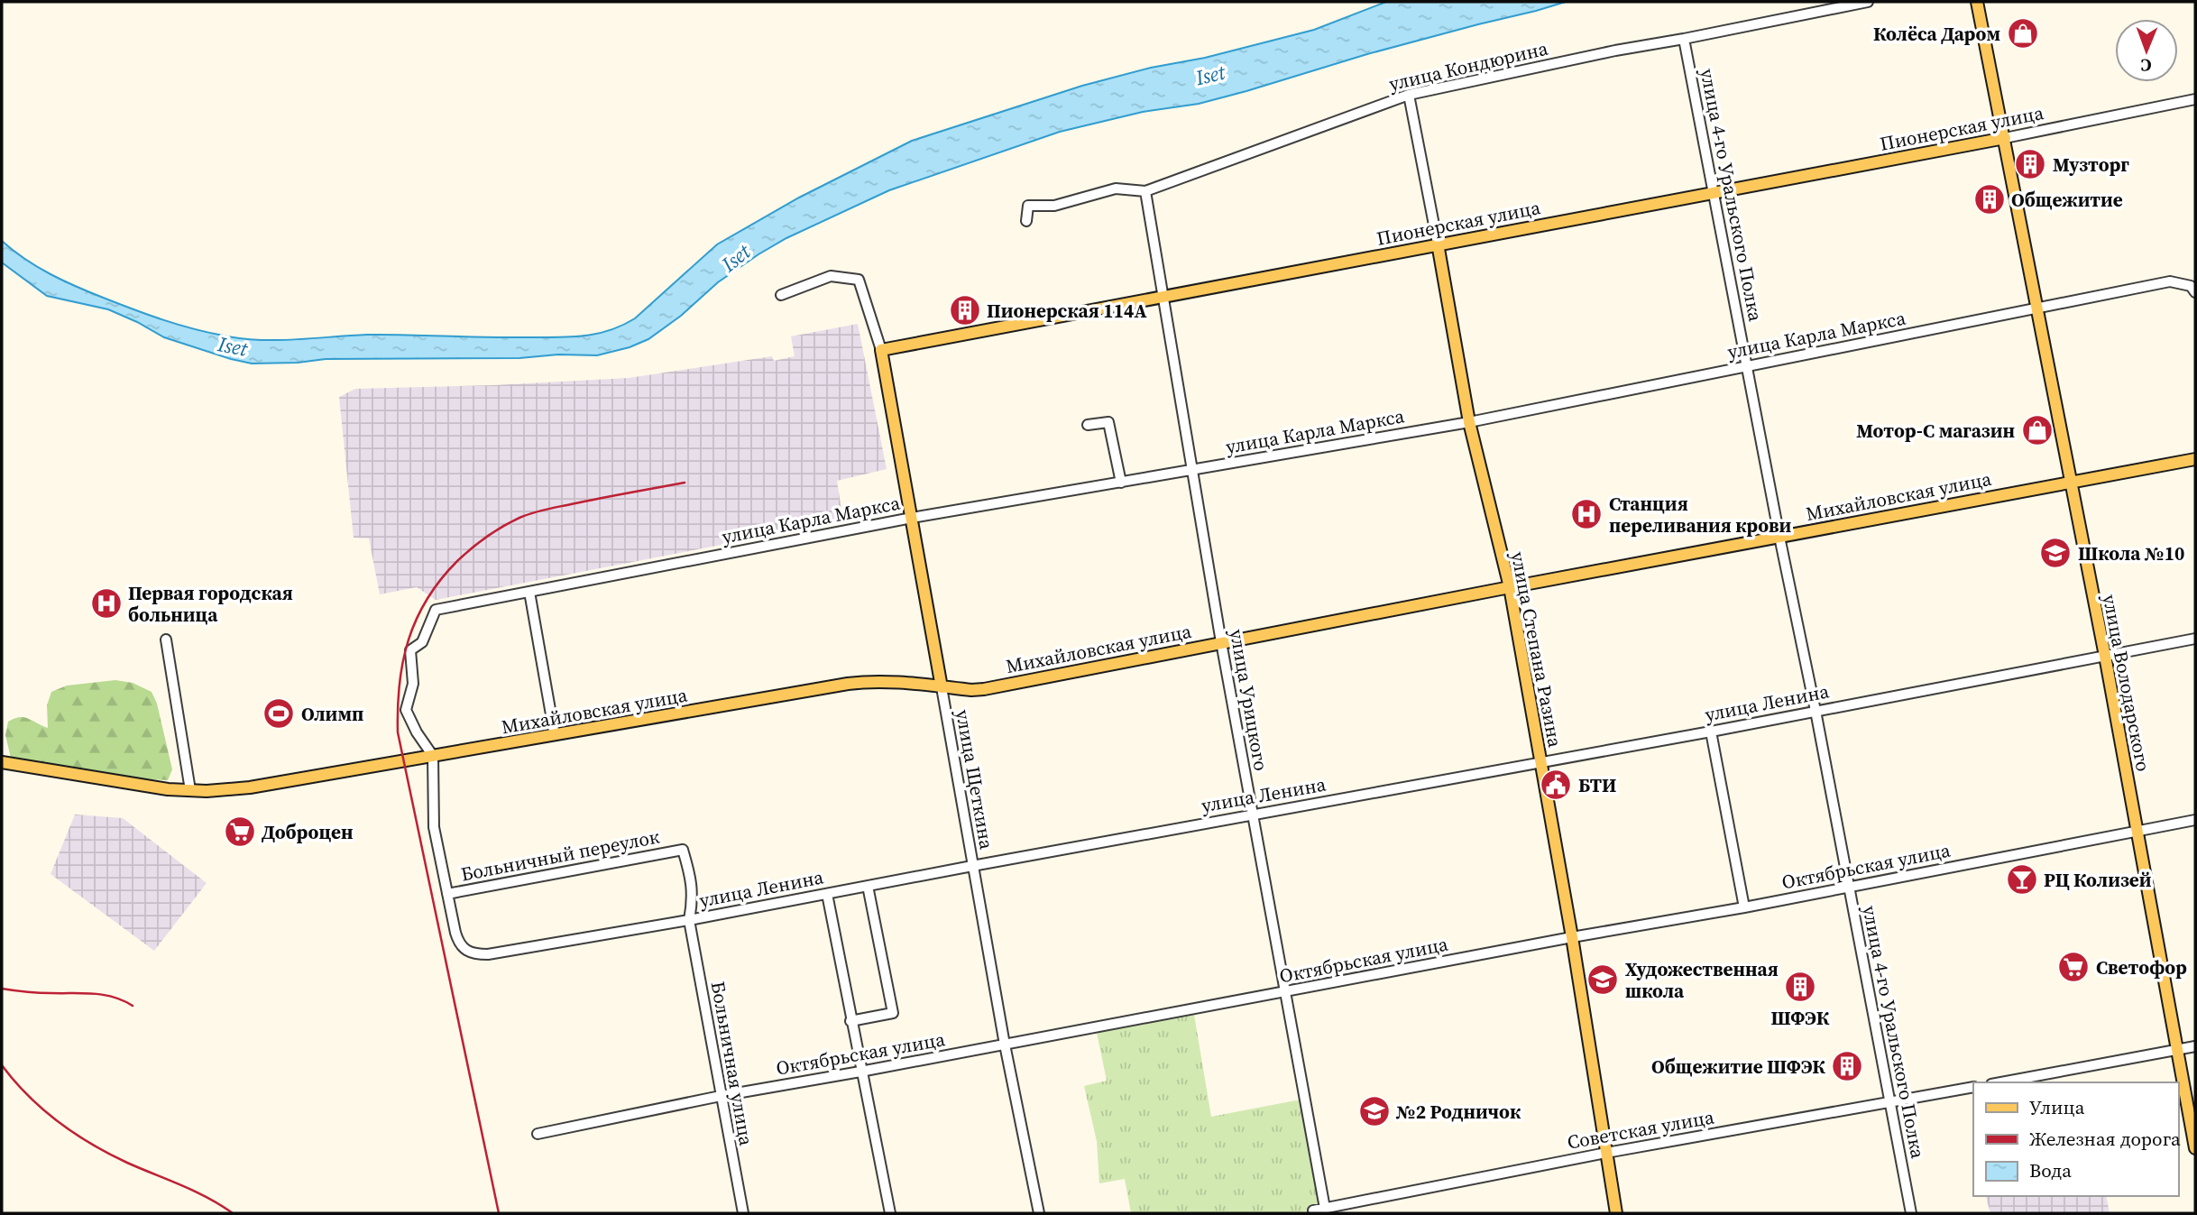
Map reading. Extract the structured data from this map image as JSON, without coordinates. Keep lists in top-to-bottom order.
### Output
{
  "streets": {
    "main road": [
      "Пионерская улица",
      "Михайловская улица",
      "улица Степана Разина",
      "улица Володарского",
      "улица Щеткина"
    ],
    "street": [
      "улица Кондюрина",
      "улица 4-го Уральского Полка",
      "улица Карла Маркса",
      "улица Урицкого",
      "улица Ленина",
      "Больничный переулок",
      "Октябрьская улица",
      "Больничная улица",
      "Советская улица"
    ]
  },
  "crossings": [
    ["улица Кондюрина", "улица 4-го Уральского Полка"],
    ["улица Кондюрина", "улица Урицкого"],
    ["Пионерская улица", "улица 4-го Уральского Полка"],
    ["Пионерская улица", "улица Степана Разина"],
    ["Пионерская улица", "улица Володарского"],
    ["Пионерская улица", "улица Урицкого"],
    ["Пионерская улица", "улица Щеткина"],
    ["улица 4-го Уральского Полка", "улица Карла Маркса"],
    ["улица 4-го Уральского Полка", "Михайловская улица"],
    ["улица 4-го Уральского Полка", "улица Ленина"],
    ["улица 4-го Уральского Полка", "Октябрьская улица"],
    ["улица 4-го Уральского Полка", "Советская улица"],
    ["улица Карла Маркса", "Михайловская улица"],
    ["улица Карла Маркса", "улица Степана Разина"],
    ["улица Карла Маркса", "улица Володарского"],
    ["улица Карла Маркса", "улица Урицкого"],
    ["улица Карла Маркса", "улица Ленина"],
    ["улица Карла Маркса", "улица Щеткина"],
    ["Михайловская улица", "улица Степана Разина"],
    ["Михайловская улица", "улица Володарского"],
    ["Михайловская улица", "улица Урицкого"],
    ["Михайловская улица", "улица Ленина"],
    ["Михайловская улица", "улица Щеткина"],
    ["улица Степана Разина", "улица Ленина"],
    ["улица Степана Разина", "Октябрьская улица"],
    ["улица Степана Разина", "Советская улица"],
    ["улица Володарского", "улица Ленина"],
    ["улица Володарского", "Октябрьская улица"],
    ["улица Урицкого", "улица Ленина"],
    ["улица Урицкого", "Октябрьская улица"],
    ["улица Урицкого", "Советская улица"],
    ["улица Ленина", "улица Щеткина"],
    ["улица Ленина", "Больничный переулок"],
    ["улица Ленина", "Больничная улица"],
    ["улица Щеткина", "Октябрьская улица"],
    ["Больничный переулок", "Больничная улица"],
    ["Октябрьская улица", "Больничная улица"]
  ],
  "water": ["Iset"],
  "places": {
    "shop": ["Колёса Даром", "Мотор-С магазин"],
    "building": [
      "Музторг",
      "Общежитие",
      "Пионерская 114А",
      "ШФЭК",
      "Общежитие ШФЭК"
    ],
    "hospital": ["Станция переливания крови", "Первая городская больница"],
    "school or university": ["Школа №10", "Художественная школа", "№2 Родничок"],
    "sports": ["Олимп"],
    "public building": ["БТИ"],
    "supermarket": ["Доброцен", "Светофор"],
    "bar": ["РЦ Колизей"]
  },
  "legend": ["Улица", "Железная дорога", "Вода"],
  "north": "bottom"
}
